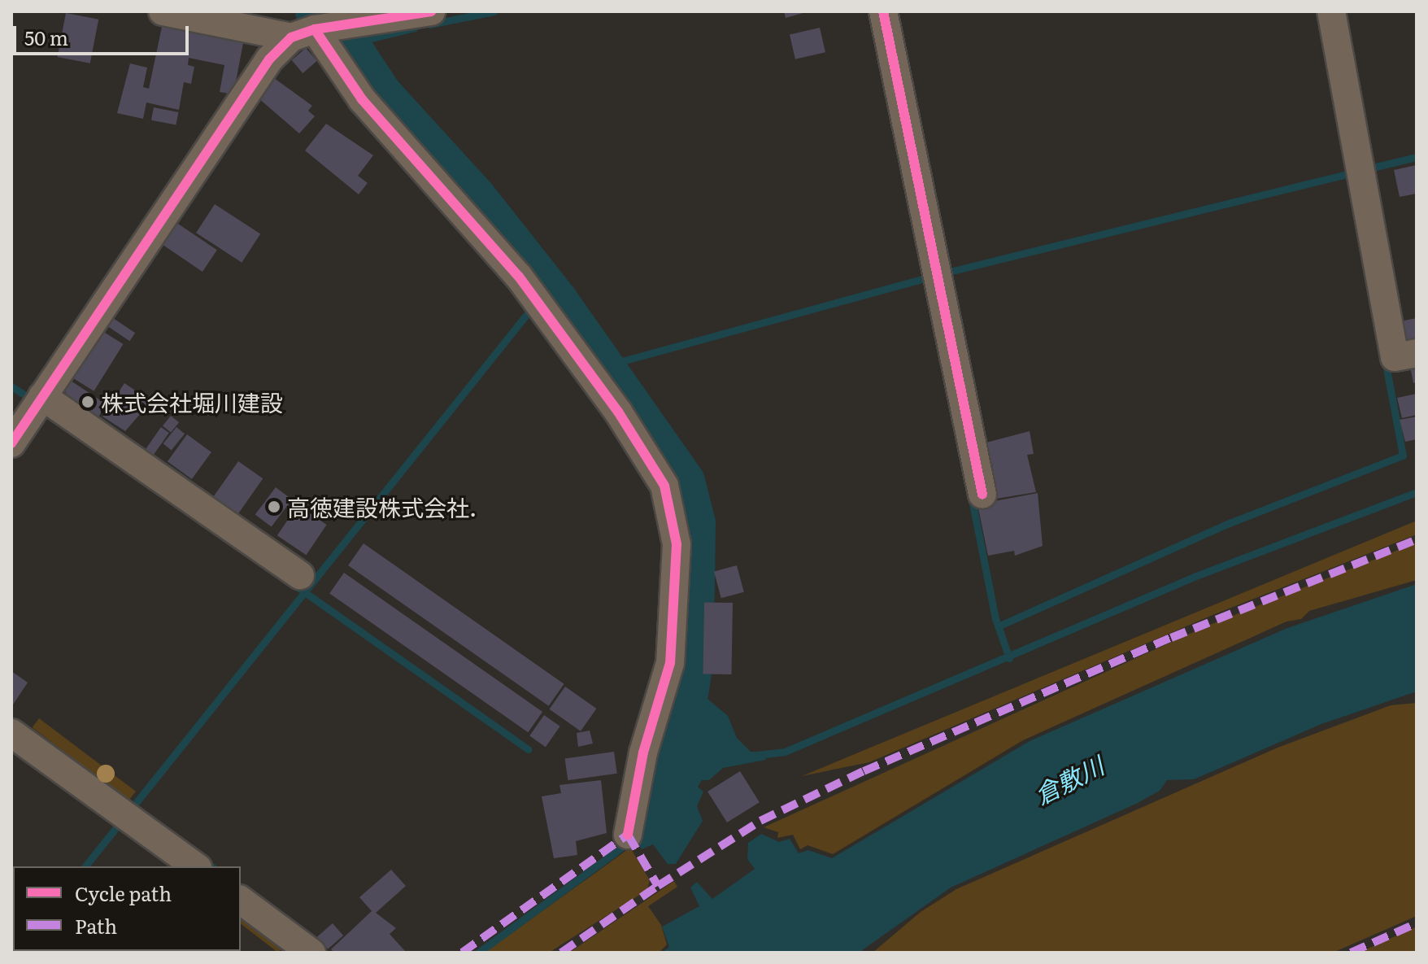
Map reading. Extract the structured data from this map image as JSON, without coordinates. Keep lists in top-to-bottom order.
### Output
{
  "water": ["倉敷川"],
  "places": ["株式会社堀川建設", "高徳建設株式会社."],
  "legend": ["Cycle path", "Path"],
  "scale_bar": "50 m"
}
